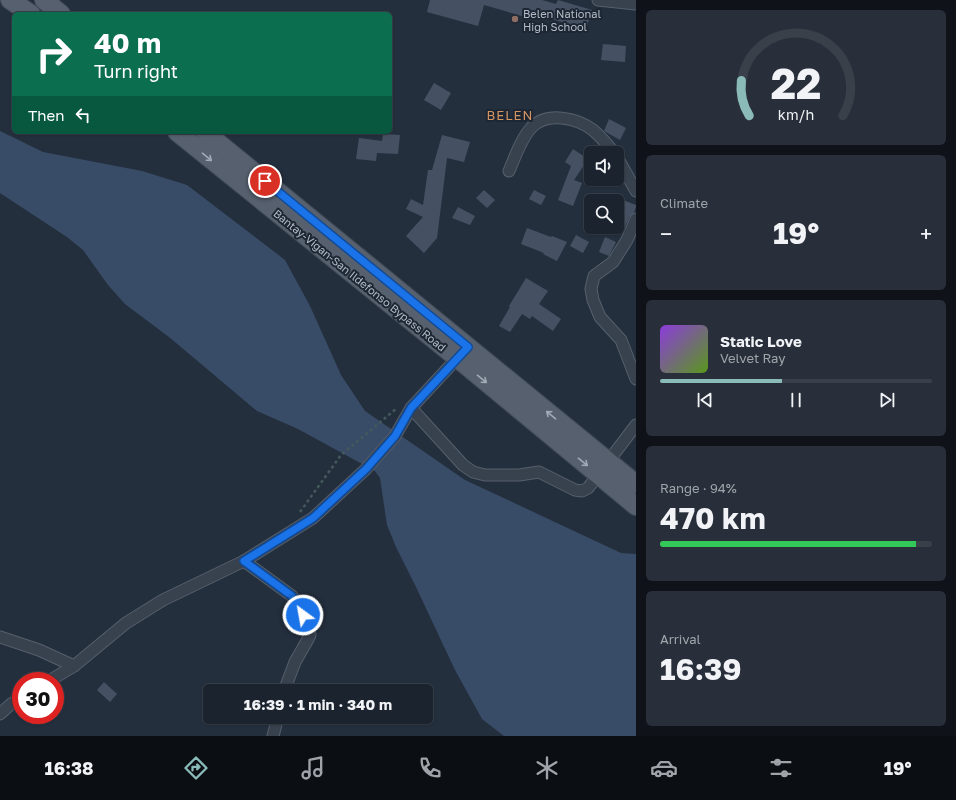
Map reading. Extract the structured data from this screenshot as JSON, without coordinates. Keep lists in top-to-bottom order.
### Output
{
  "streets": {
    "main road": ["Bantay-Vigan-San Ildefonso Bypass Road"]
  },
  "districts": ["BELEN"],
  "places": ["Belen National High School"],
  "page": {
    "turn": ["40 m", "Turn right"],
    "then": "Then",
    "tile": [
      "Climate",
      ["Range · 94%", "470 km"],
      ["Arrival", "16:39"]
    ],
    "heat": ["−", "19°", "+"],
    "song": ["Static Love", "Velvet Ray"],
    "limit": "30",
    "trip": "16:39 · 1 min · 340 m",
    "tabs": ["16:38", "19°"],
    "gauge": ["22", "km/h"]
  }
}
